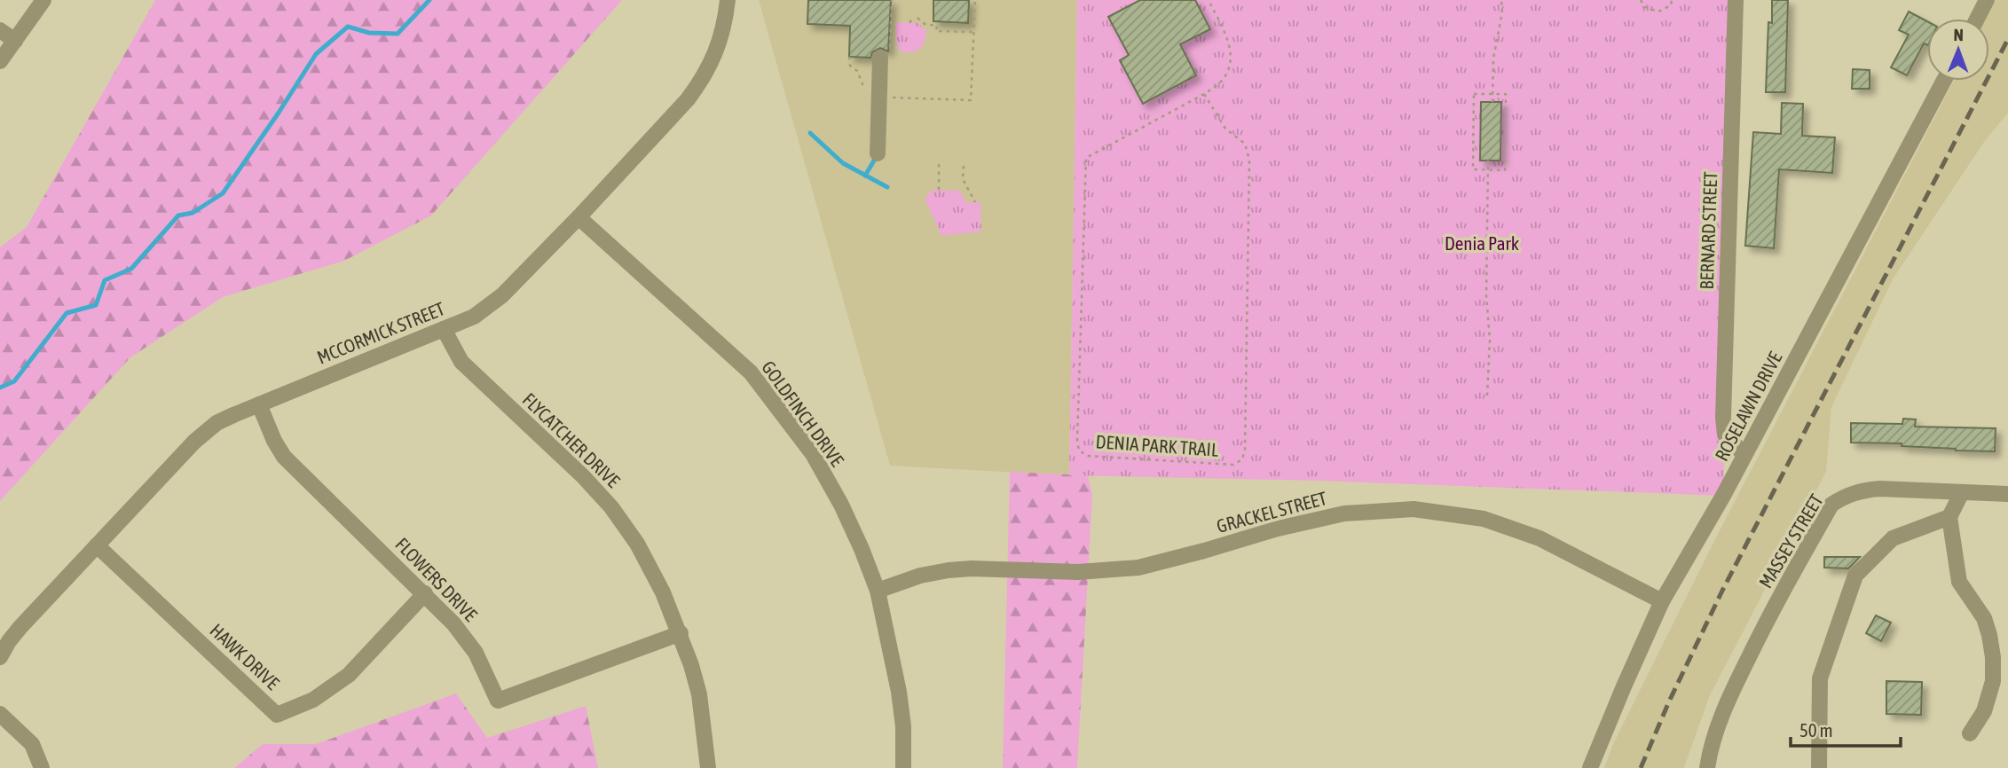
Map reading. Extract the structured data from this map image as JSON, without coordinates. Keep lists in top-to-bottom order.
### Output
{
  "streets": {
    "street": [
      "BERNARD STREET",
      "MCCORMICK STREET",
      "ROSELAWN DRIVE",
      "GOLDFINCH DRIVE",
      "FLYCATCHER DRIVE",
      "GRACKEL STREET",
      "MASSEY STREET",
      "FLOWERS DRIVE",
      "HAWK DRIVE"
    ],
    "path": ["DENIA PARK TRAIL"]
  },
  "crossings": [
    ["BERNARD STREET", "ROSELAWN DRIVE"],
    ["MCCORMICK STREET", "GOLDFINCH DRIVE"],
    ["MCCORMICK STREET", "FLYCATCHER DRIVE"],
    ["MCCORMICK STREET", "FLOWERS DRIVE"],
    ["MCCORMICK STREET", "HAWK DRIVE"],
    ["ROSELAWN DRIVE", "GRACKEL STREET"],
    ["GOLDFINCH DRIVE", "GRACKEL STREET"],
    ["FLYCATCHER DRIVE", "FLOWERS DRIVE"],
    ["FLOWERS DRIVE", "HAWK DRIVE"]
  ],
  "parks": ["Denia Park"],
  "scale_bar": "50 m",
  "north": "top"
}
